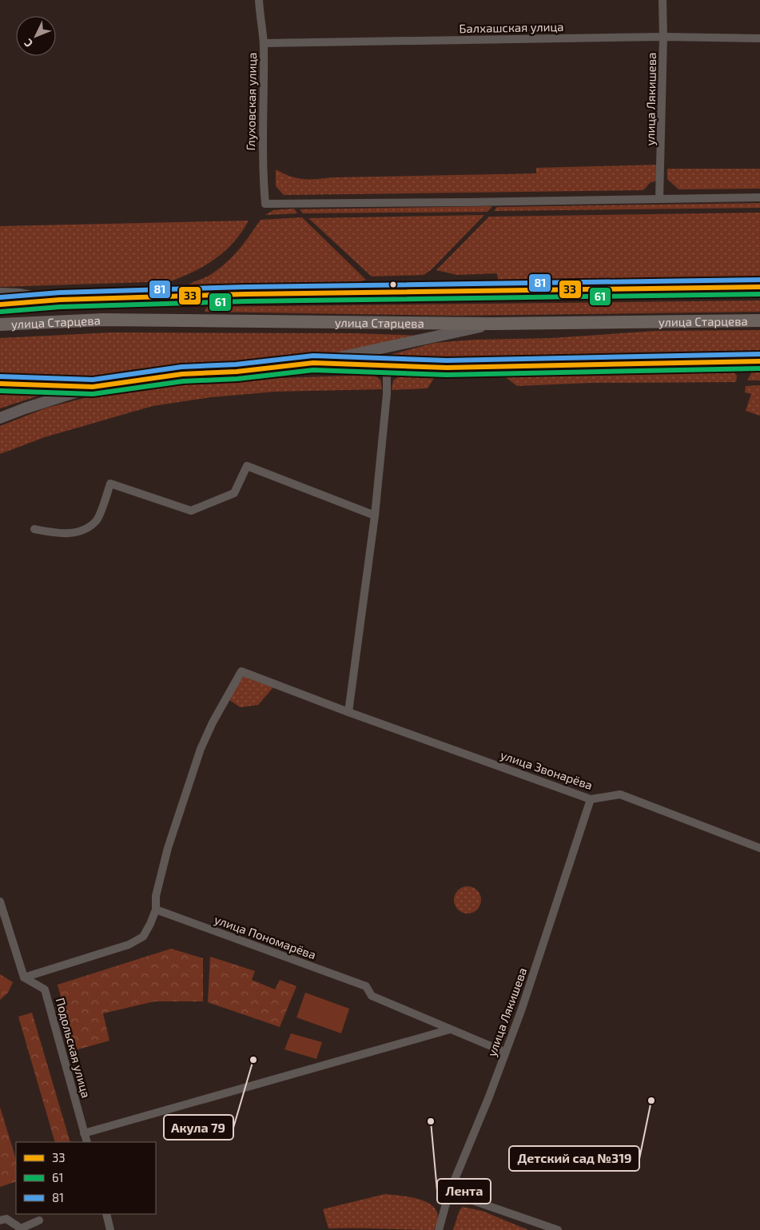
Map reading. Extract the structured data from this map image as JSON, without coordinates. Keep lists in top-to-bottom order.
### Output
{
  "streets": {
    "main road": ["улица Старцева"],
    "street": [
      "Балхашская улица",
      "улица Лякишева",
      "Глуховская улица",
      "улица Звонарёва",
      "улица Пономарёва",
      "Подольская улица"
    ]
  },
  "crossings": [
    ["Балхашская улица", "улица Лякишева"],
    ["Балхашская улица", "Глуховская улица"],
    ["улица Лякишева", "Глуховская улица"],
    ["улица Лякишева", "улица Звонарёва"],
    ["улица Лякишева", "улица Пономарёва"],
    ["улица Звонарёва", "улица Пономарёва"]
  ],
  "places": ["Акула 79", "Детский сад №319", "Лента"],
  "lines": ["transit line 81", "transit line 33", "transit line 61"],
  "legend": ["33", "61", "81"],
  "north": "bottom left"
}
